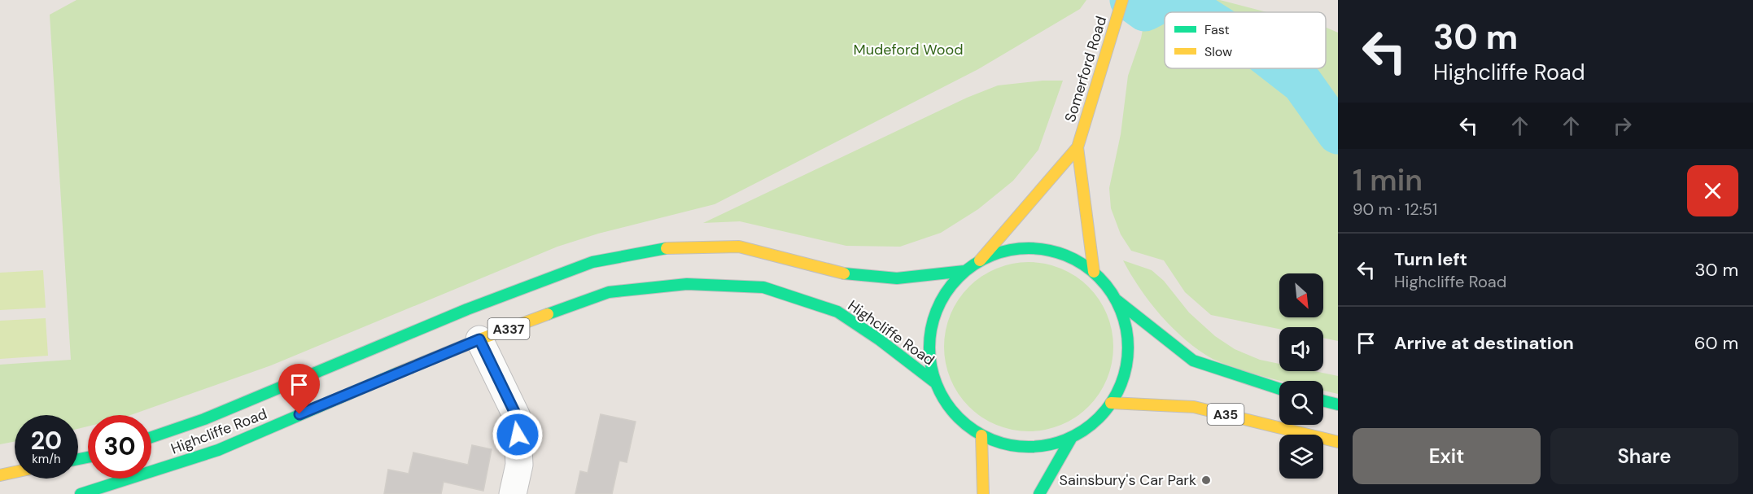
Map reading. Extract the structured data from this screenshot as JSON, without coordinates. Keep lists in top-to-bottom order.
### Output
{
  "streets": {
    "main road": [
      "Somerford Road",
      "A337",
      "Highcliffe Road",
      "A35"
    ]
  },
  "parks": ["Mudeford Wood"],
  "places": ["Sainsbury's Car Park"],
  "legend": ["Fast", "Slow"],
  "north": "bottom right",
  "page": {
    "turn": ["30 m", "Highcliffe Road"],
    "heading": ["1 min", "90 m · 12:51"],
    "list": [
      {
        "name": "Turn left",
        "note": "Highcliffe Road",
        "value": "30 m"
      },
      {
        "name": "Arrive at destination",
        "value": "60 m"
      }
    ],
    "speed": "20 km/h",
    "limit": "30",
    "buttons": ["Exit", "Share"]
  }
}
